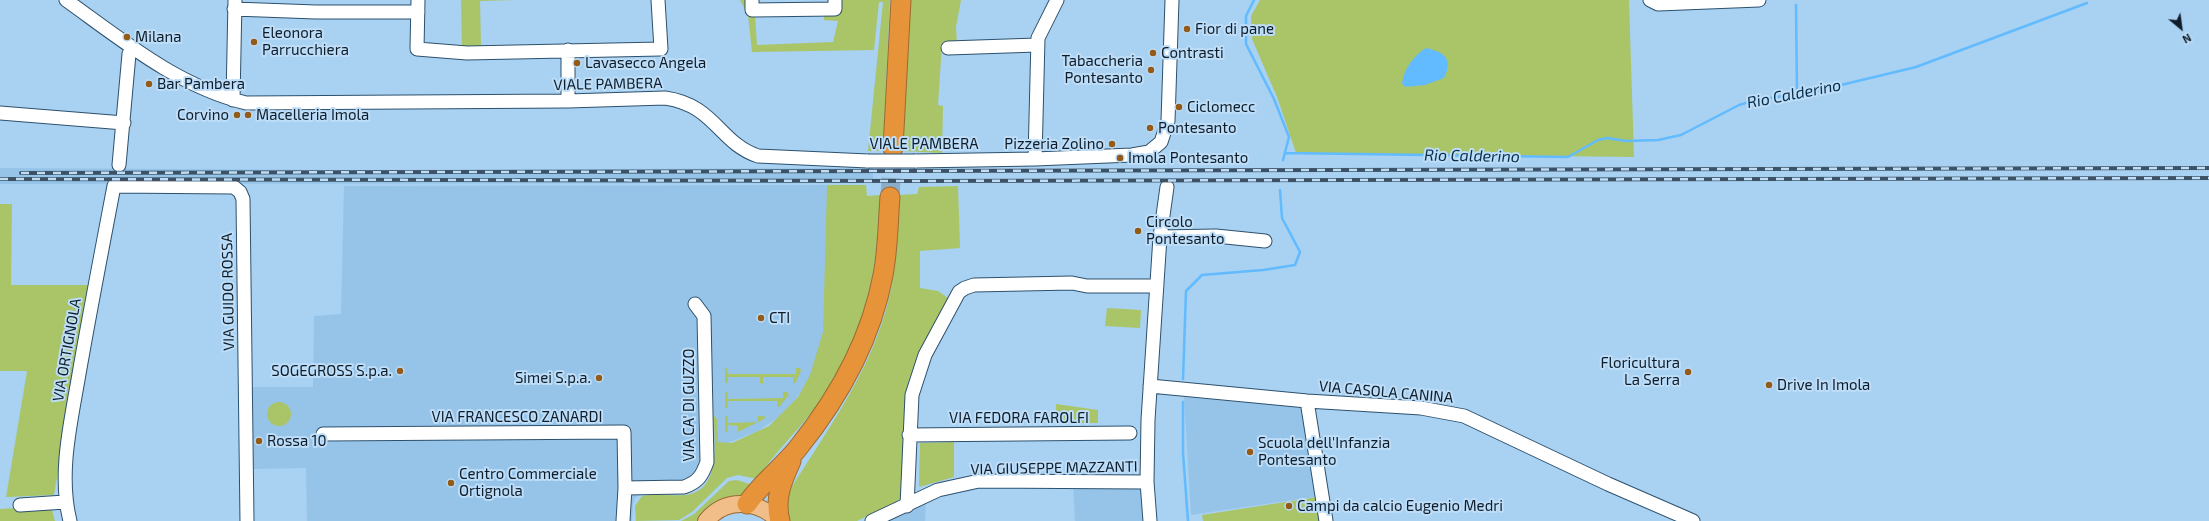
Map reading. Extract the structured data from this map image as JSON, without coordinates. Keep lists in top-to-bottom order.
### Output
{
  "streets": {
    "street": [
      "VIALE PAMBERA",
      "VIA GUIDO ROSSA",
      "VIA ORTIGNOLA",
      "VIA CASOLA CANINA",
      "VIA CA' DI GUZZO",
      "VIA FRANCESCO ZANARDI",
      "VIA FEDORA FAROLFI",
      "VIA GIUSEPPE MAZZANTI"
    ]
  },
  "crossings": [
    ["VIA GUIDO ROSSA", "VIA ORTIGNOLA"],
    ["VIA CA' DI GUZZO", "VIA FRANCESCO ZANARDI"]
  ],
  "water": ["Rio Calderino"],
  "places": [
    "Fior di pane",
    "Milana",
    "Eleonora Parrucchiera",
    "Contrasti",
    "Lavasecco Angela",
    "Tabaccheria Pontesanto",
    "Bar Pambera",
    "Ciclomecc",
    "Corvino",
    "Macelleria Imola",
    "Pontesanto",
    "Pizzeria Zolino",
    "Imola Pontesanto",
    "Circolo Pontesanto",
    "CTI",
    "SOGEGROSS S.p.a.",
    "Floricultura La Serra",
    "Simei S.p.a.",
    "Drive In Imola",
    "Rossa 10",
    "Scuola dell'Infanzia Pontesanto",
    "Centro Commerciale Ortignola",
    "Campi da calcio Eugenio Medri"
  ],
  "north": "bottom right"
}
